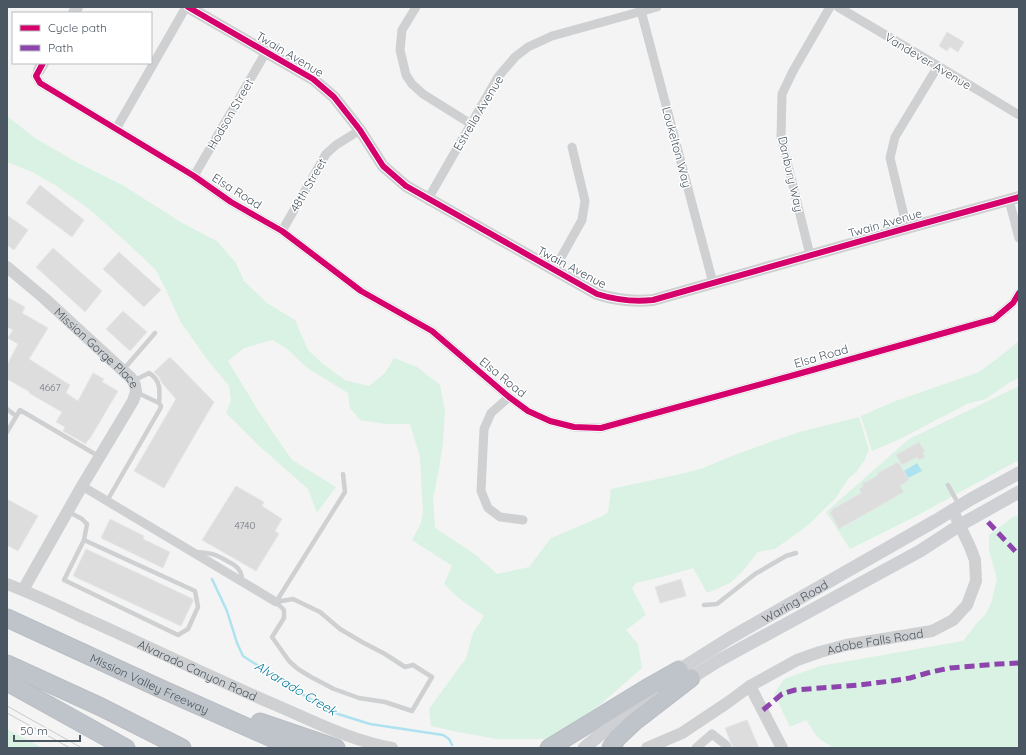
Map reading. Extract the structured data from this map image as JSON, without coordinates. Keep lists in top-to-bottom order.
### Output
{
  "streets": {
    "highway": ["Mission Valley Freeway"],
    "main road": ["Waring Road"],
    "street": [
      "Twain Avenue",
      "Vandever Avenue",
      "Estrella Avenue",
      "Hodson Street",
      "Loukelton Way",
      "Danbury Way",
      "48th Street",
      "Elsa Road",
      "Mission Gorge Place",
      "Adobe Falls Road",
      "Alvarado Canyon Road"
    ]
  },
  "crossings": [
    ["Twain Avenue", "Estrella Avenue"],
    ["Twain Avenue", "Hodson Street"],
    ["Twain Avenue", "Loukelton Way"],
    ["Twain Avenue", "Danbury Way"],
    ["Twain Avenue", "48th Street"],
    ["Estrella Avenue", "Loukelton Way"],
    ["Hodson Street", "Elsa Road"],
    ["48th Street", "Elsa Road"],
    ["Mission Gorge Place", "Alvarado Canyon Road"],
    ["Waring Road", "Adobe Falls Road"]
  ],
  "water": ["Alvarado Creek"],
  "house_numbers": ["4667", "4740"],
  "legend": ["Cycle path", "Path"],
  "scale_bar": "50 m"
}
